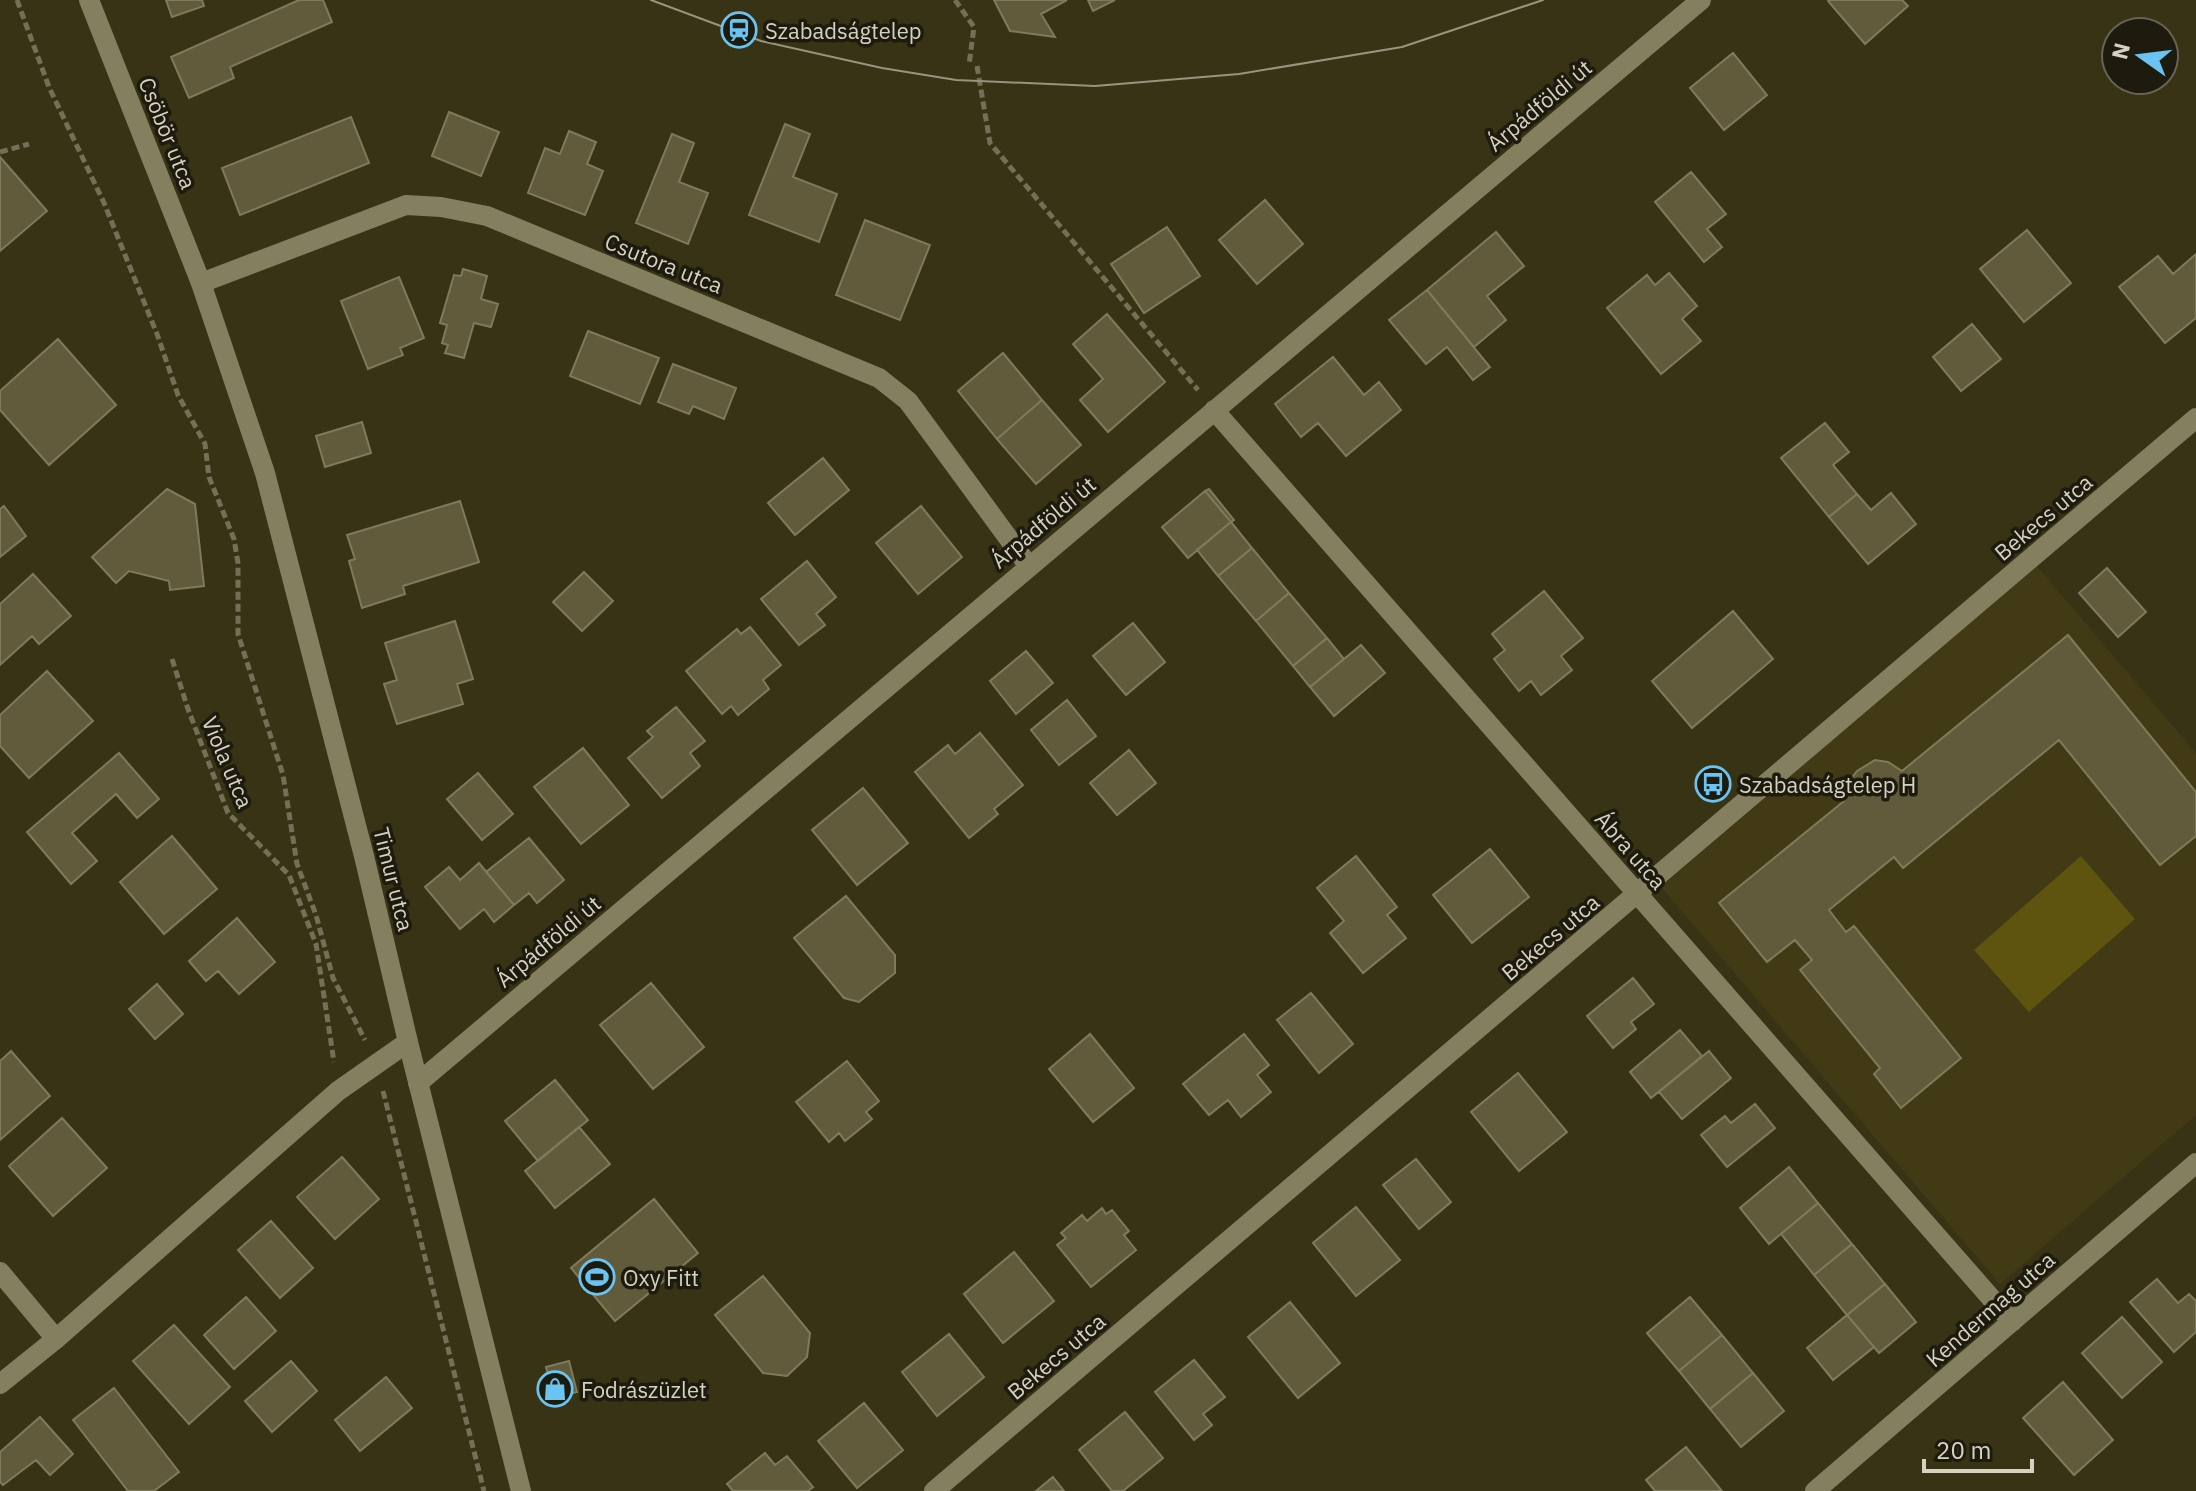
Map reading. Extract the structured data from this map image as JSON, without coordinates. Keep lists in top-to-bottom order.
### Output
{
  "streets": {
    "street": [
      "Árpádföldi út",
      "Csöbör utca",
      "Csutora utca",
      "Bekecs utca",
      "Ábra utca",
      "Timur utca",
      "Kendermag utca"
    ],
    "path": ["Viola utca"]
  },
  "crossings": [
    ["Árpádföldi út", "Csutora utca"],
    ["Árpádföldi út", "Ábra utca"],
    ["Árpádföldi út", "Timur utca"],
    ["Csöbör utca", "Csutora utca"],
    ["Csöbör utca", "Timur utca"],
    ["Csutora utca", "Timur utca"],
    ["Bekecs utca", "Ábra utca"],
    ["Ábra utca", "Kendermag utca"]
  ],
  "places": {
    "station": ["Szabadságtelep"],
    "bus stop": ["Szabadságtelep H"],
    "sports": ["Oxy Fitt"],
    "shop": ["Fodrászüzlet"]
  },
  "scale_bar": "20 m",
  "north": "left"
}
